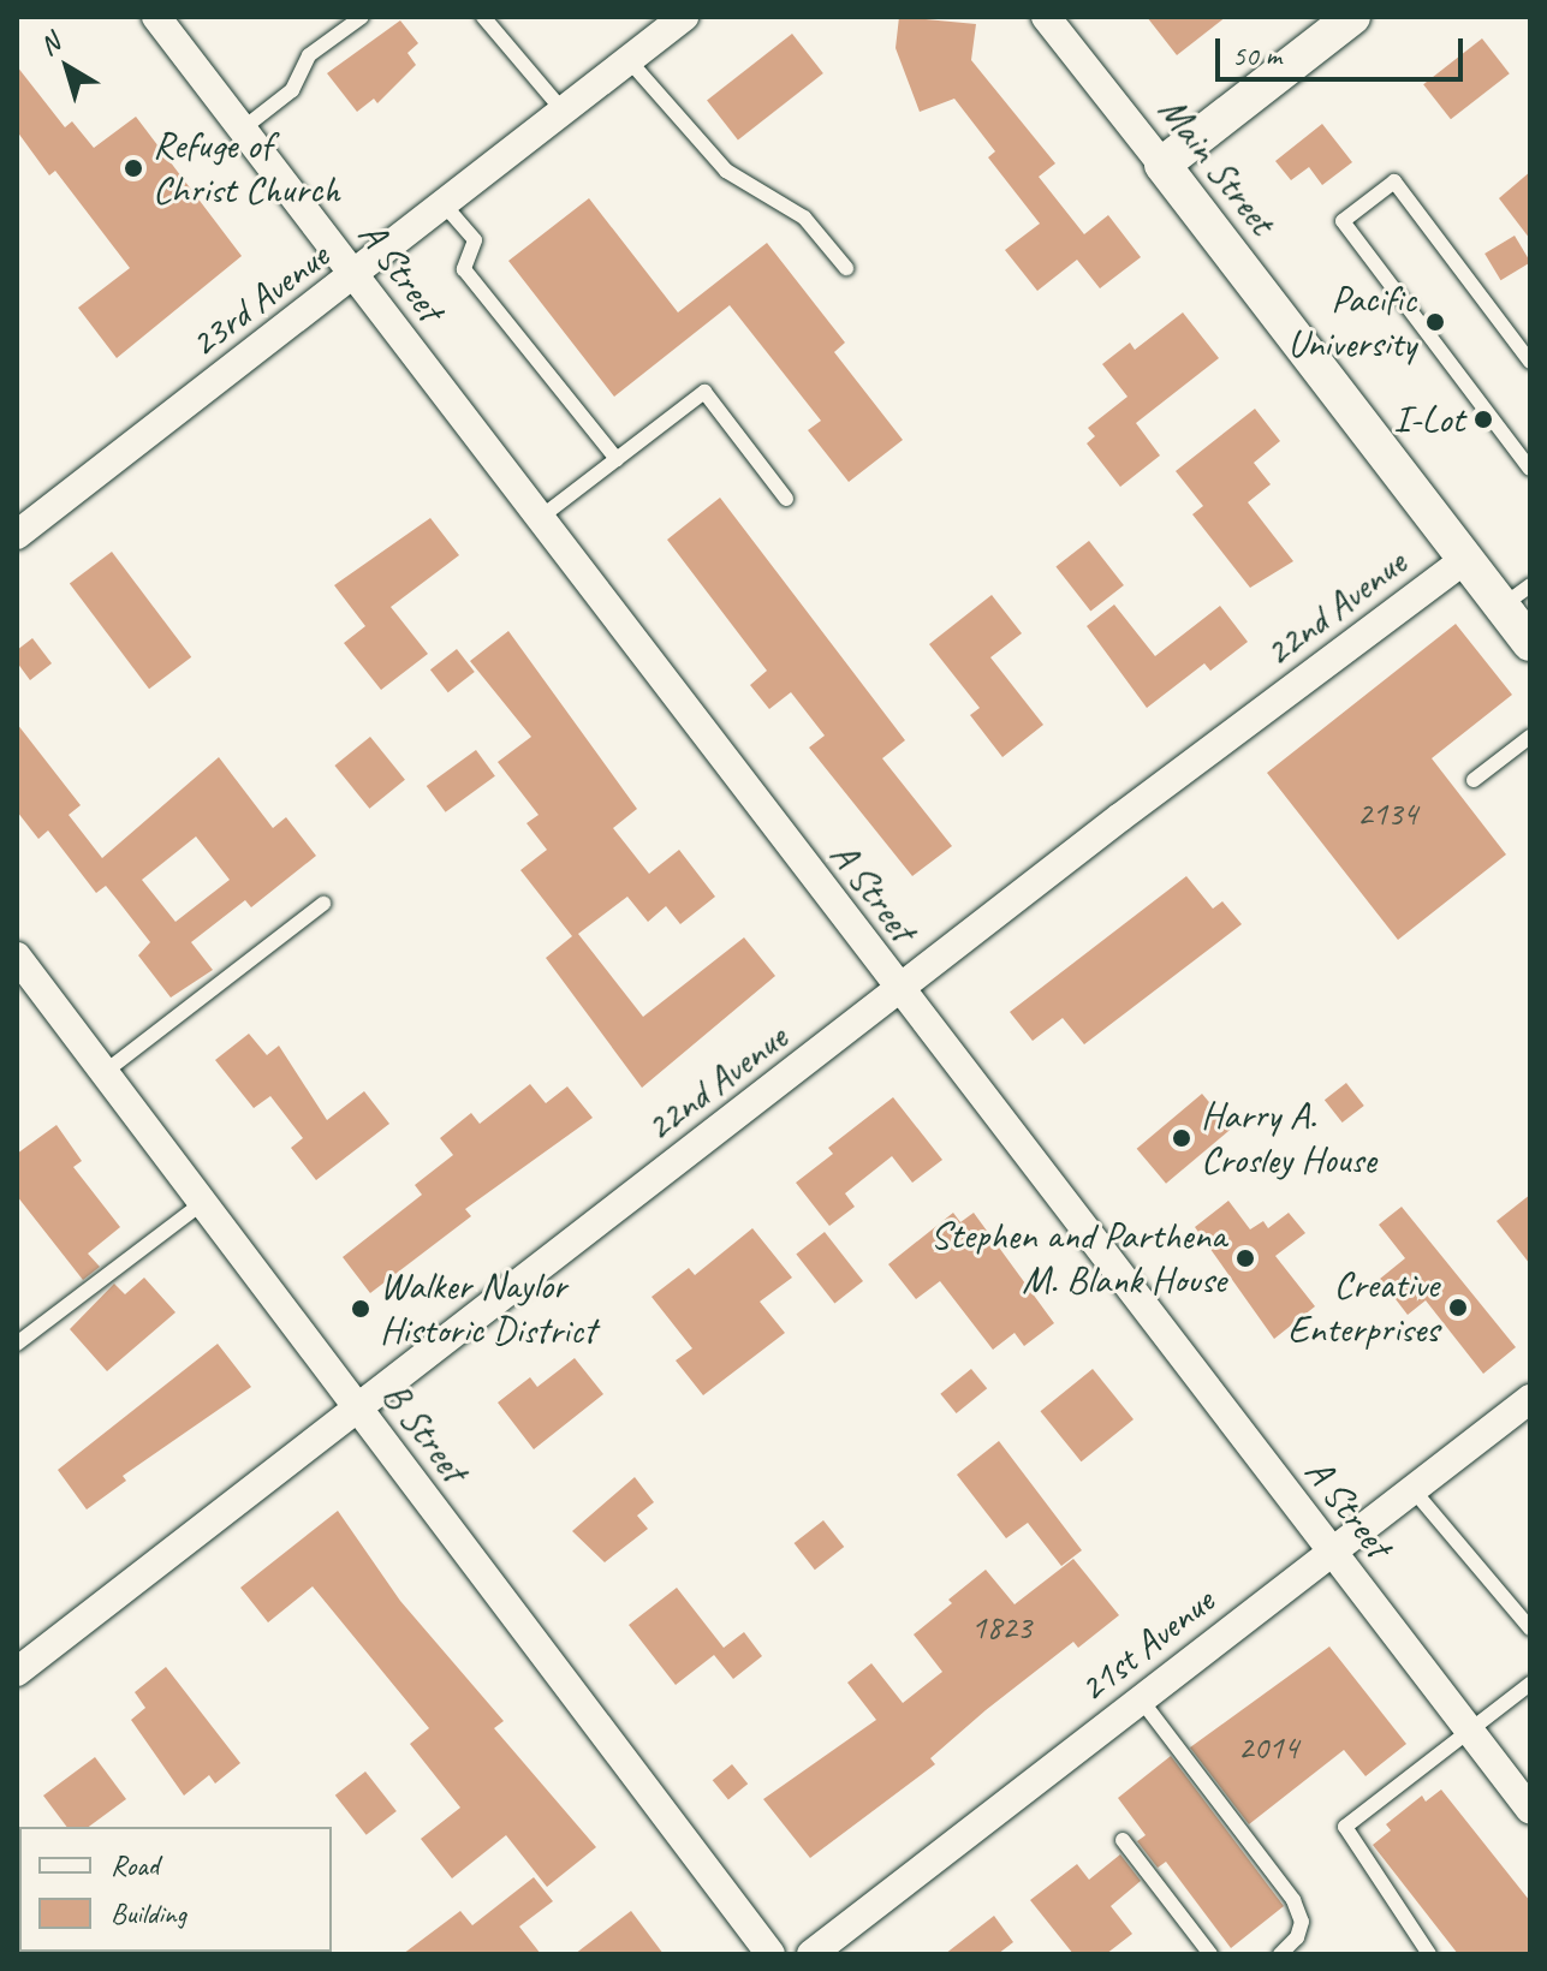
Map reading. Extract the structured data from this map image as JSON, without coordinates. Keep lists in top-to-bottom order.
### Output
{
  "streets": {
    "street": [
      "Main Street",
      "A Street",
      "23rd Avenue",
      "22nd Avenue",
      "B Street",
      "21st Avenue"
    ]
  },
  "crossings": [
    ["Main Street", "22nd Avenue"],
    ["A Street", "23rd Avenue"],
    ["A Street", "22nd Avenue"],
    ["A Street", "21st Avenue"],
    ["22nd Avenue", "B Street"]
  ],
  "places": [
    "Refuge of Christ Church",
    "Pacific University",
    "I-Lot",
    "Harry A. Crosley House",
    "Stephen and Parthena M. Blank House",
    "Creative Enterprises",
    "Walker Naylor Historic District"
  ],
  "house_numbers": ["2134", "1823", "2014"],
  "legend": ["Road", "Building"],
  "scale_bar": "50 m",
  "north": "top left"
}
